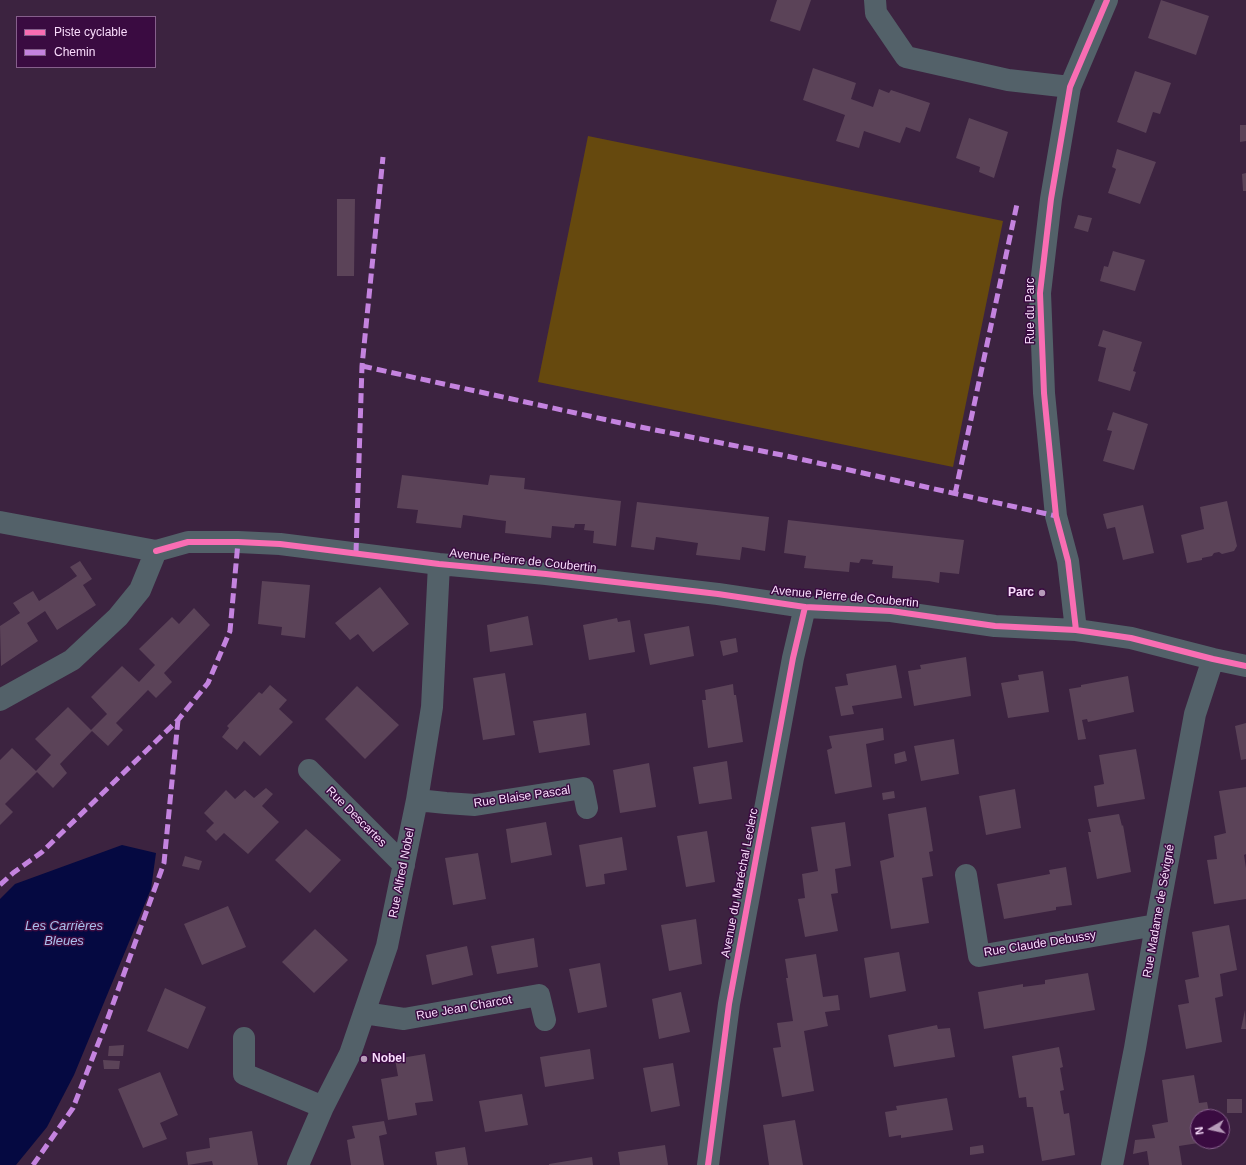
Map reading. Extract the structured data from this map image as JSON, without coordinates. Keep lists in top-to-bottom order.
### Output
{
  "streets": {
    "street": [
      "Rue du Parc",
      "Avenue Pierre de Coubertin",
      "Rue Blaise Pascal",
      "Rue Descartes",
      "Rue Alfred Nobel",
      "Avenue du Maréchal Leclerc",
      "Rue Madame de Sévigné",
      "Rue Claude Debussy",
      "Rue Jean Charcot"
    ]
  },
  "crossings": [
    ["Rue du Parc", "Avenue Pierre de Coubertin"],
    ["Avenue Pierre de Coubertin", "Rue Alfred Nobel"],
    ["Avenue Pierre de Coubertin", "Avenue du Maréchal Leclerc"],
    ["Avenue Pierre de Coubertin", "Rue Madame de Sévigné"],
    ["Rue Blaise Pascal", "Rue Alfred Nobel"],
    ["Rue Descartes", "Rue Alfred Nobel"],
    ["Rue Alfred Nobel", "Rue Jean Charcot"],
    ["Rue Madame de Sévigné", "Rue Claude Debussy"]
  ],
  "water": ["Les Carrières Bleues"],
  "places": ["Parc", "Nobel"],
  "legend": ["Piste cyclable", "Chemin"],
  "north": "left"
}
